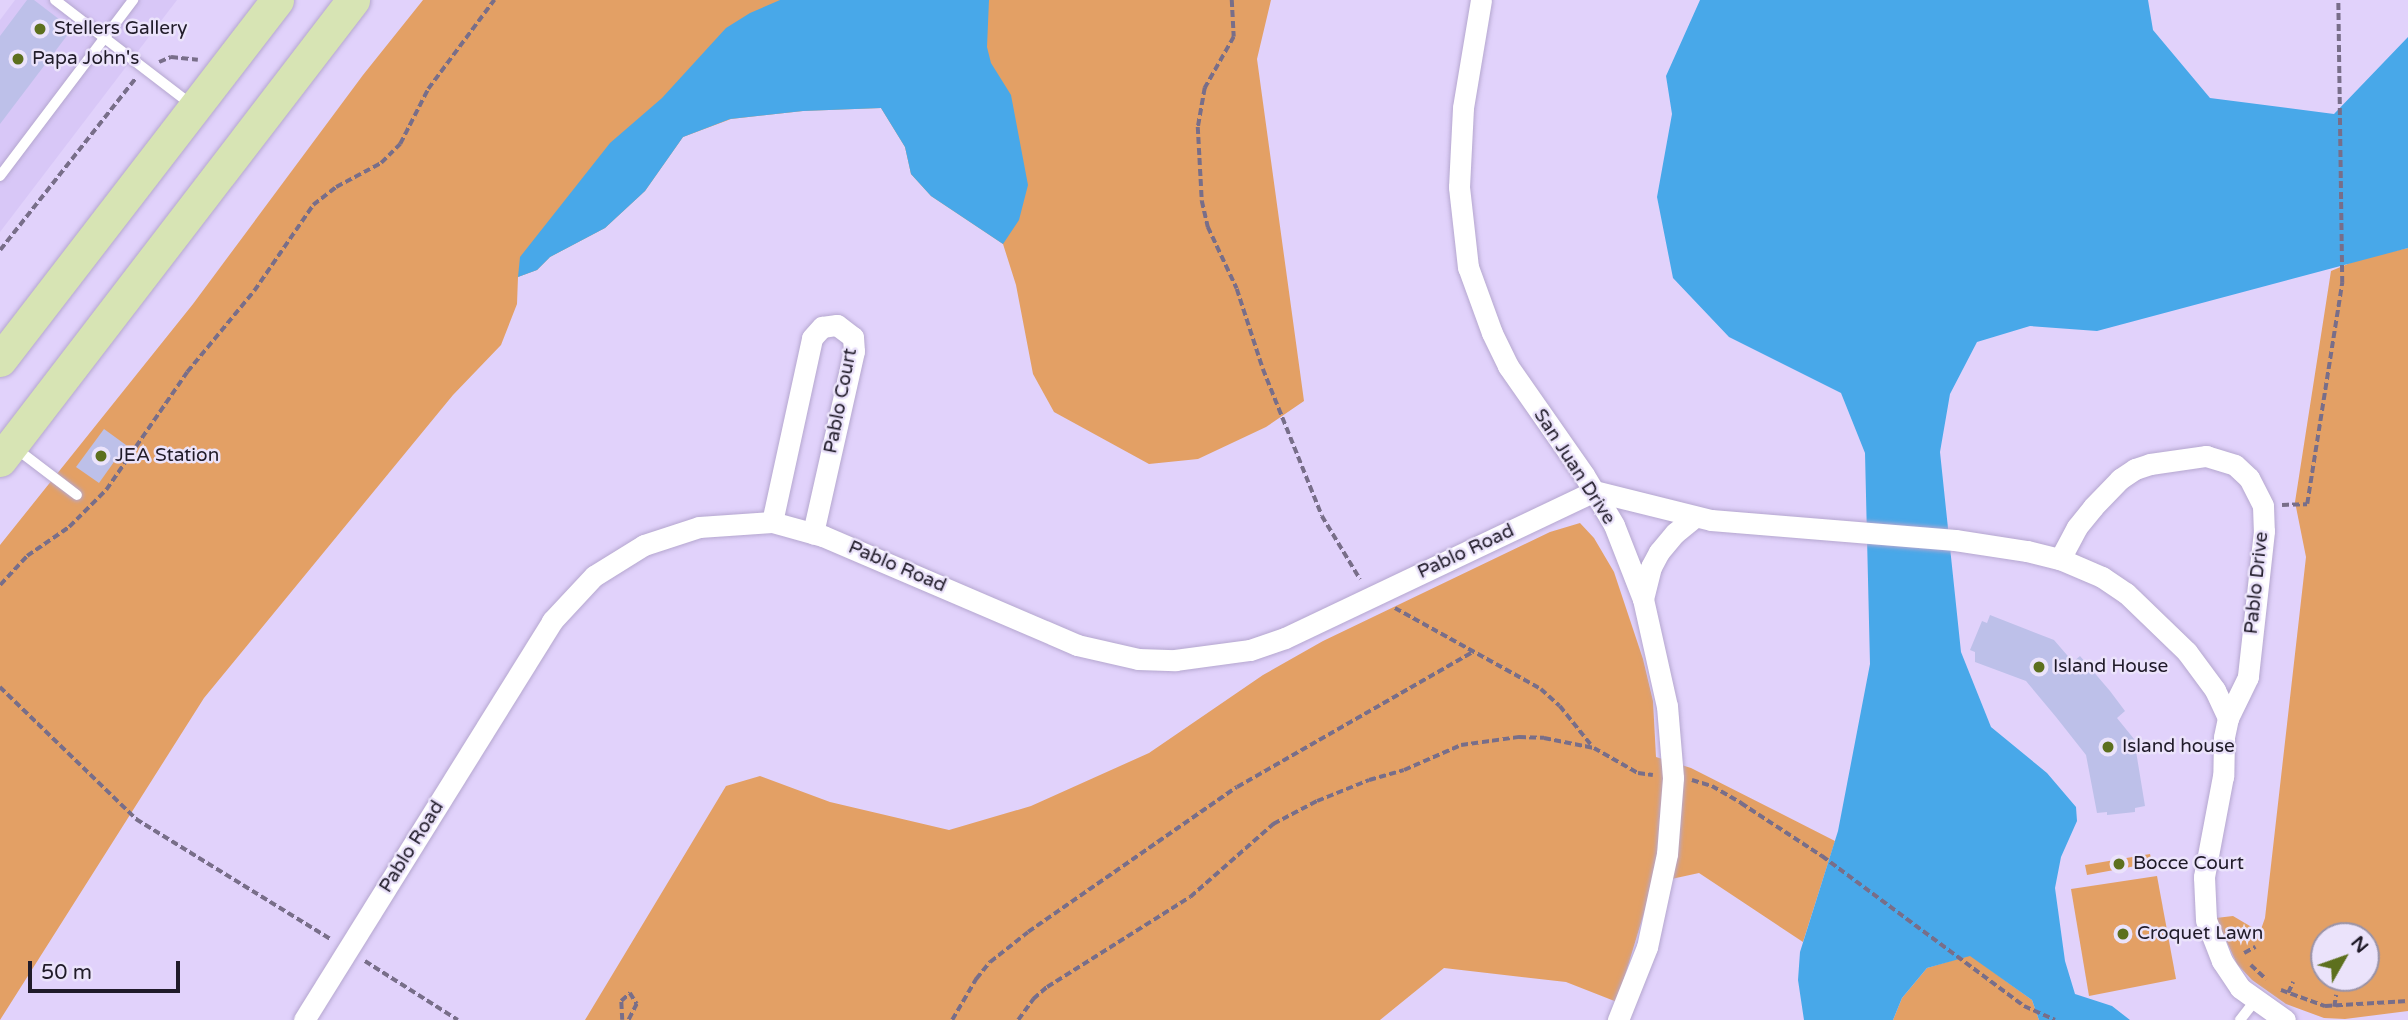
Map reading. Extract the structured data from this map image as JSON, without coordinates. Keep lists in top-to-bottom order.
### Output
{
  "streets": {
    "street": [
      "Pablo Court",
      "San Juan Drive",
      "Pablo Road",
      "Pablo Drive"
    ]
  },
  "crossings": [
    ["Pablo Court", "Pablo Road"],
    ["San Juan Drive", "Pablo Road"]
  ],
  "places": [
    "Stellers Gallery",
    "Papa John's",
    "JEA Station",
    "Island House",
    "Island house",
    "Bocce Court",
    "Croquet Lawn"
  ],
  "scale_bar": "50 m",
  "north": "top right"
}
